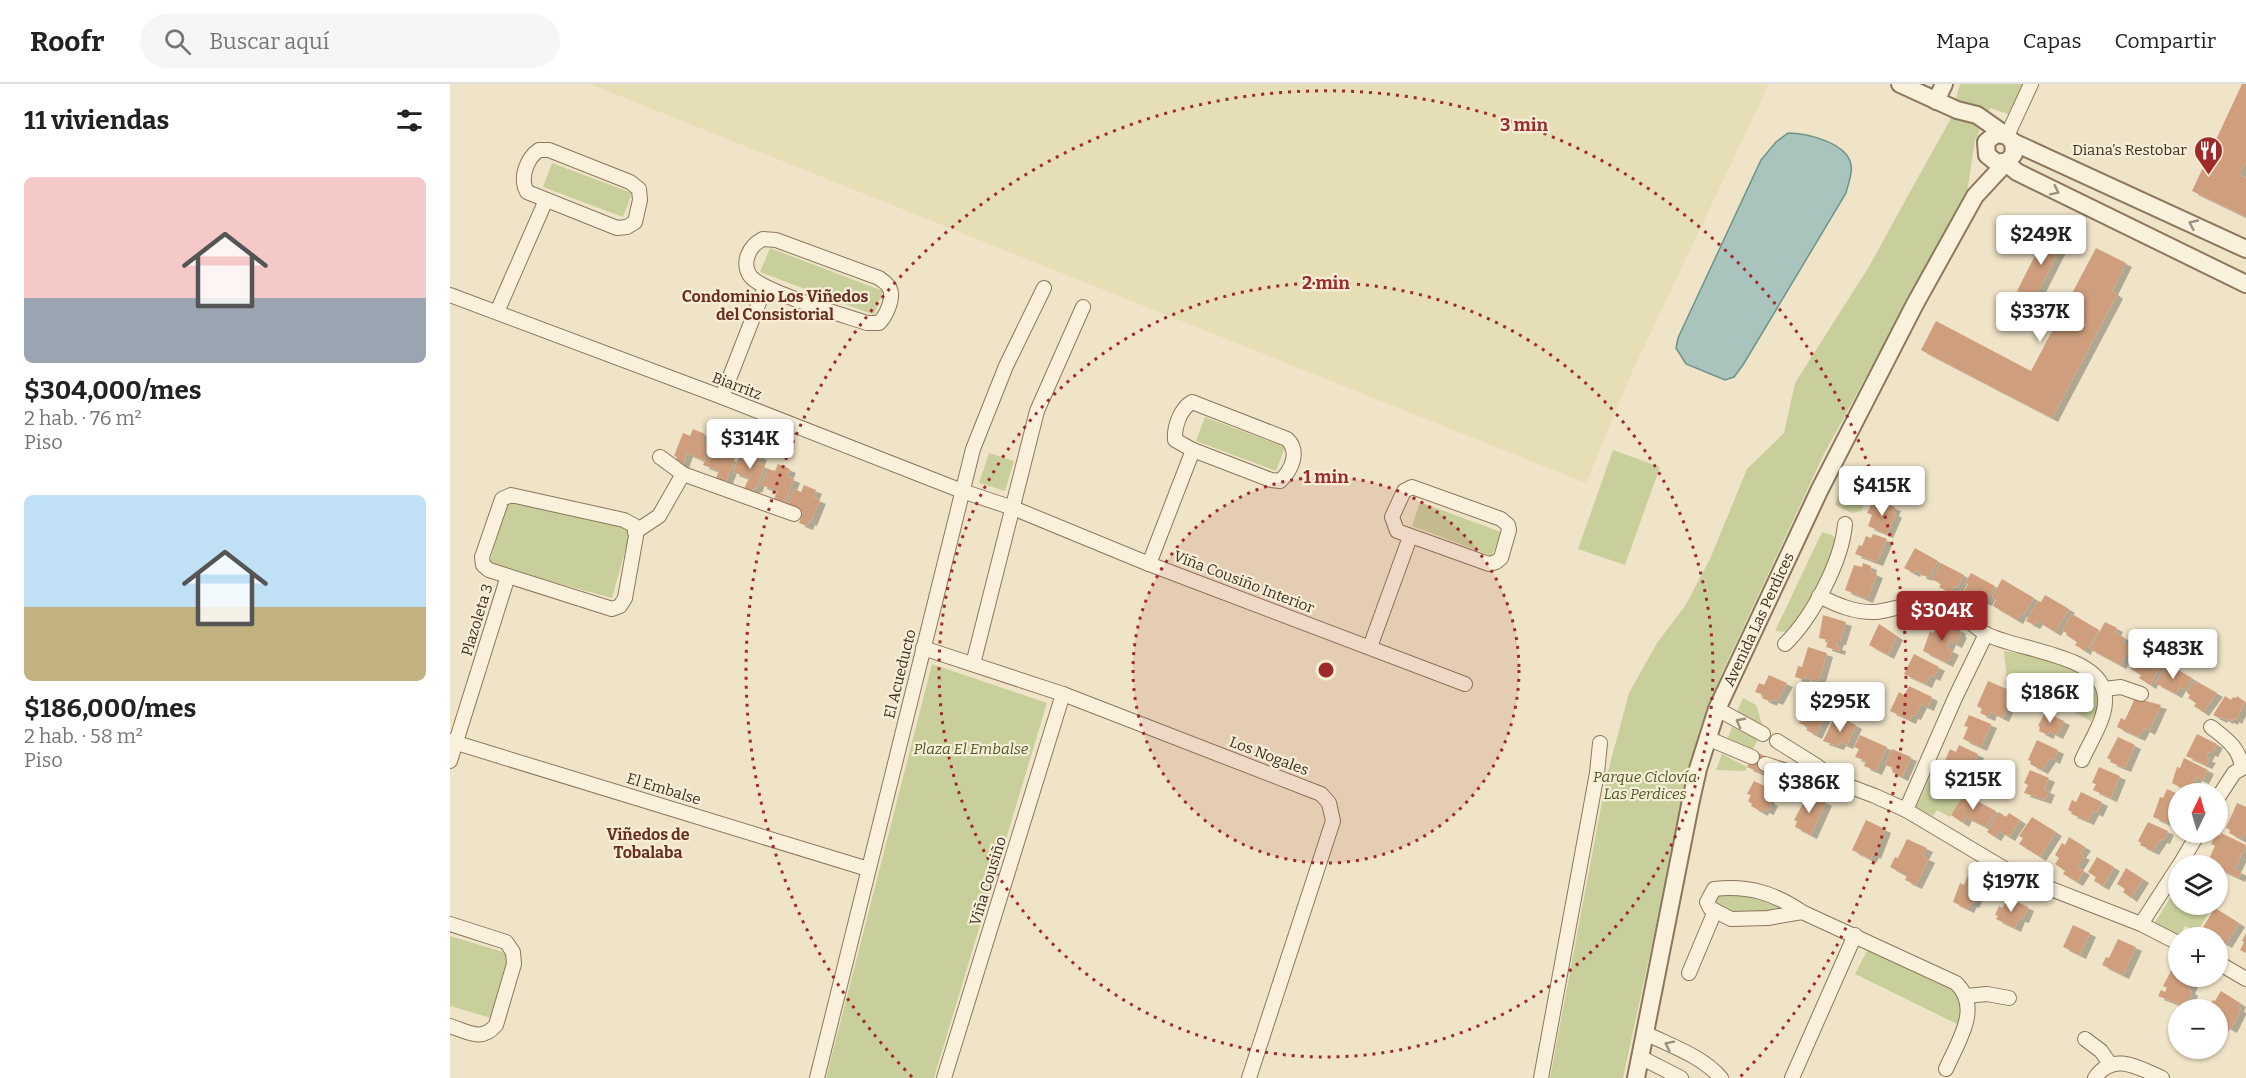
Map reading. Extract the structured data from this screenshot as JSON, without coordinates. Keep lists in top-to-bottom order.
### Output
{
  "streets": {
    "street": [
      "Biarritz",
      "Viña Cousiño Interior",
      "Plazoleta 3",
      "Avenida Las Perdices",
      "El Acueducto",
      "Los Nogales",
      "El Embalse",
      "Viña Cousiño"
    ]
  },
  "crossings": [
    ["Biarritz", "Viña Cousiño Interior"],
    ["Biarritz", "El Acueducto"],
    ["Plazoleta 3", "El Embalse"],
    ["El Acueducto", "Los Nogales"],
    ["El Acueducto", "El Embalse"],
    ["Los Nogales", "Viña Cousiño"]
  ],
  "districts": ["Condominio Los Viñedos del Consistorial", "Viñedos de Tobalaba"],
  "parks": ["Plaza El Embalse", "Parque Ciclovía Las Perdices"],
  "places": {
    "restaurant": ["Diana’s Restobar"]
  },
  "north": "top",
  "page": {
    "header": "Roofr",
    "search": "Buscar aquí",
    "nav": ["Mapa", "Capas", "Compartir"],
    "heading": "11 viviendas",
    "list": [
      {
        "name": "$304,000/mes",
        "note": "2 hab. · 76 m² · Piso"
      },
      {
        "name": "$186,000/mes",
        "note": "2 hab. · 58 m² · Piso"
      }
    ],
    "price": [
      "$249K",
      "$337K",
      "$314K",
      "$415K",
      "$304K",
      "$483K",
      "$186K",
      "$295K",
      "$215K",
      "$386K",
      "$197K"
    ],
    "map_buttons": ["+", "−"]
  },
  "rings": ["3 min", "2 min", "1 min"]
}
